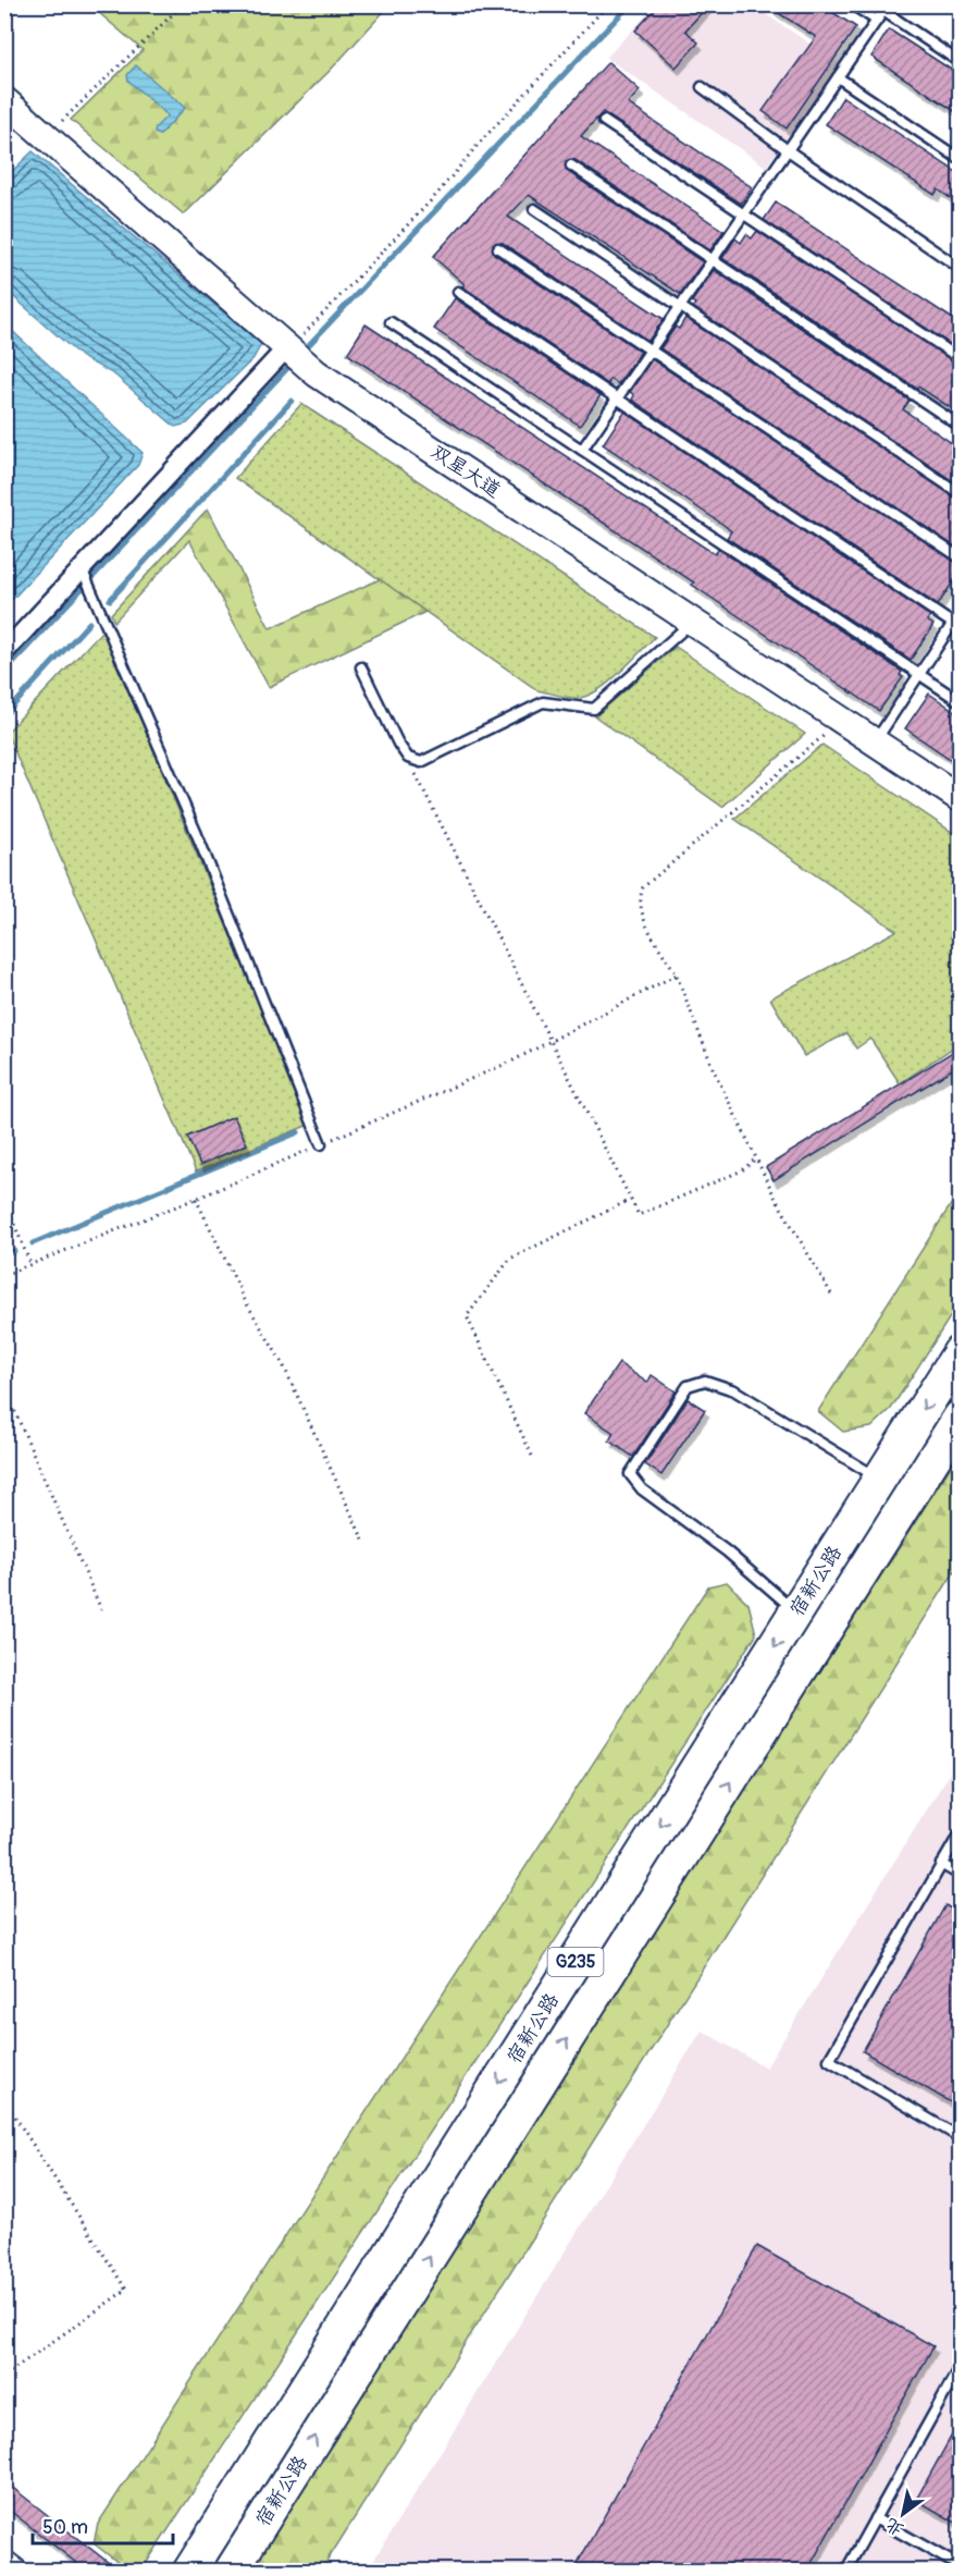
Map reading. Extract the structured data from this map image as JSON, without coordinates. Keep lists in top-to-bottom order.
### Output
{
  "streets": {
    "highway": ["宿新公路", "G235"],
    "street": ["双星大道"]
  },
  "scale_bar": "50 m",
  "north": "bottom left"
}
